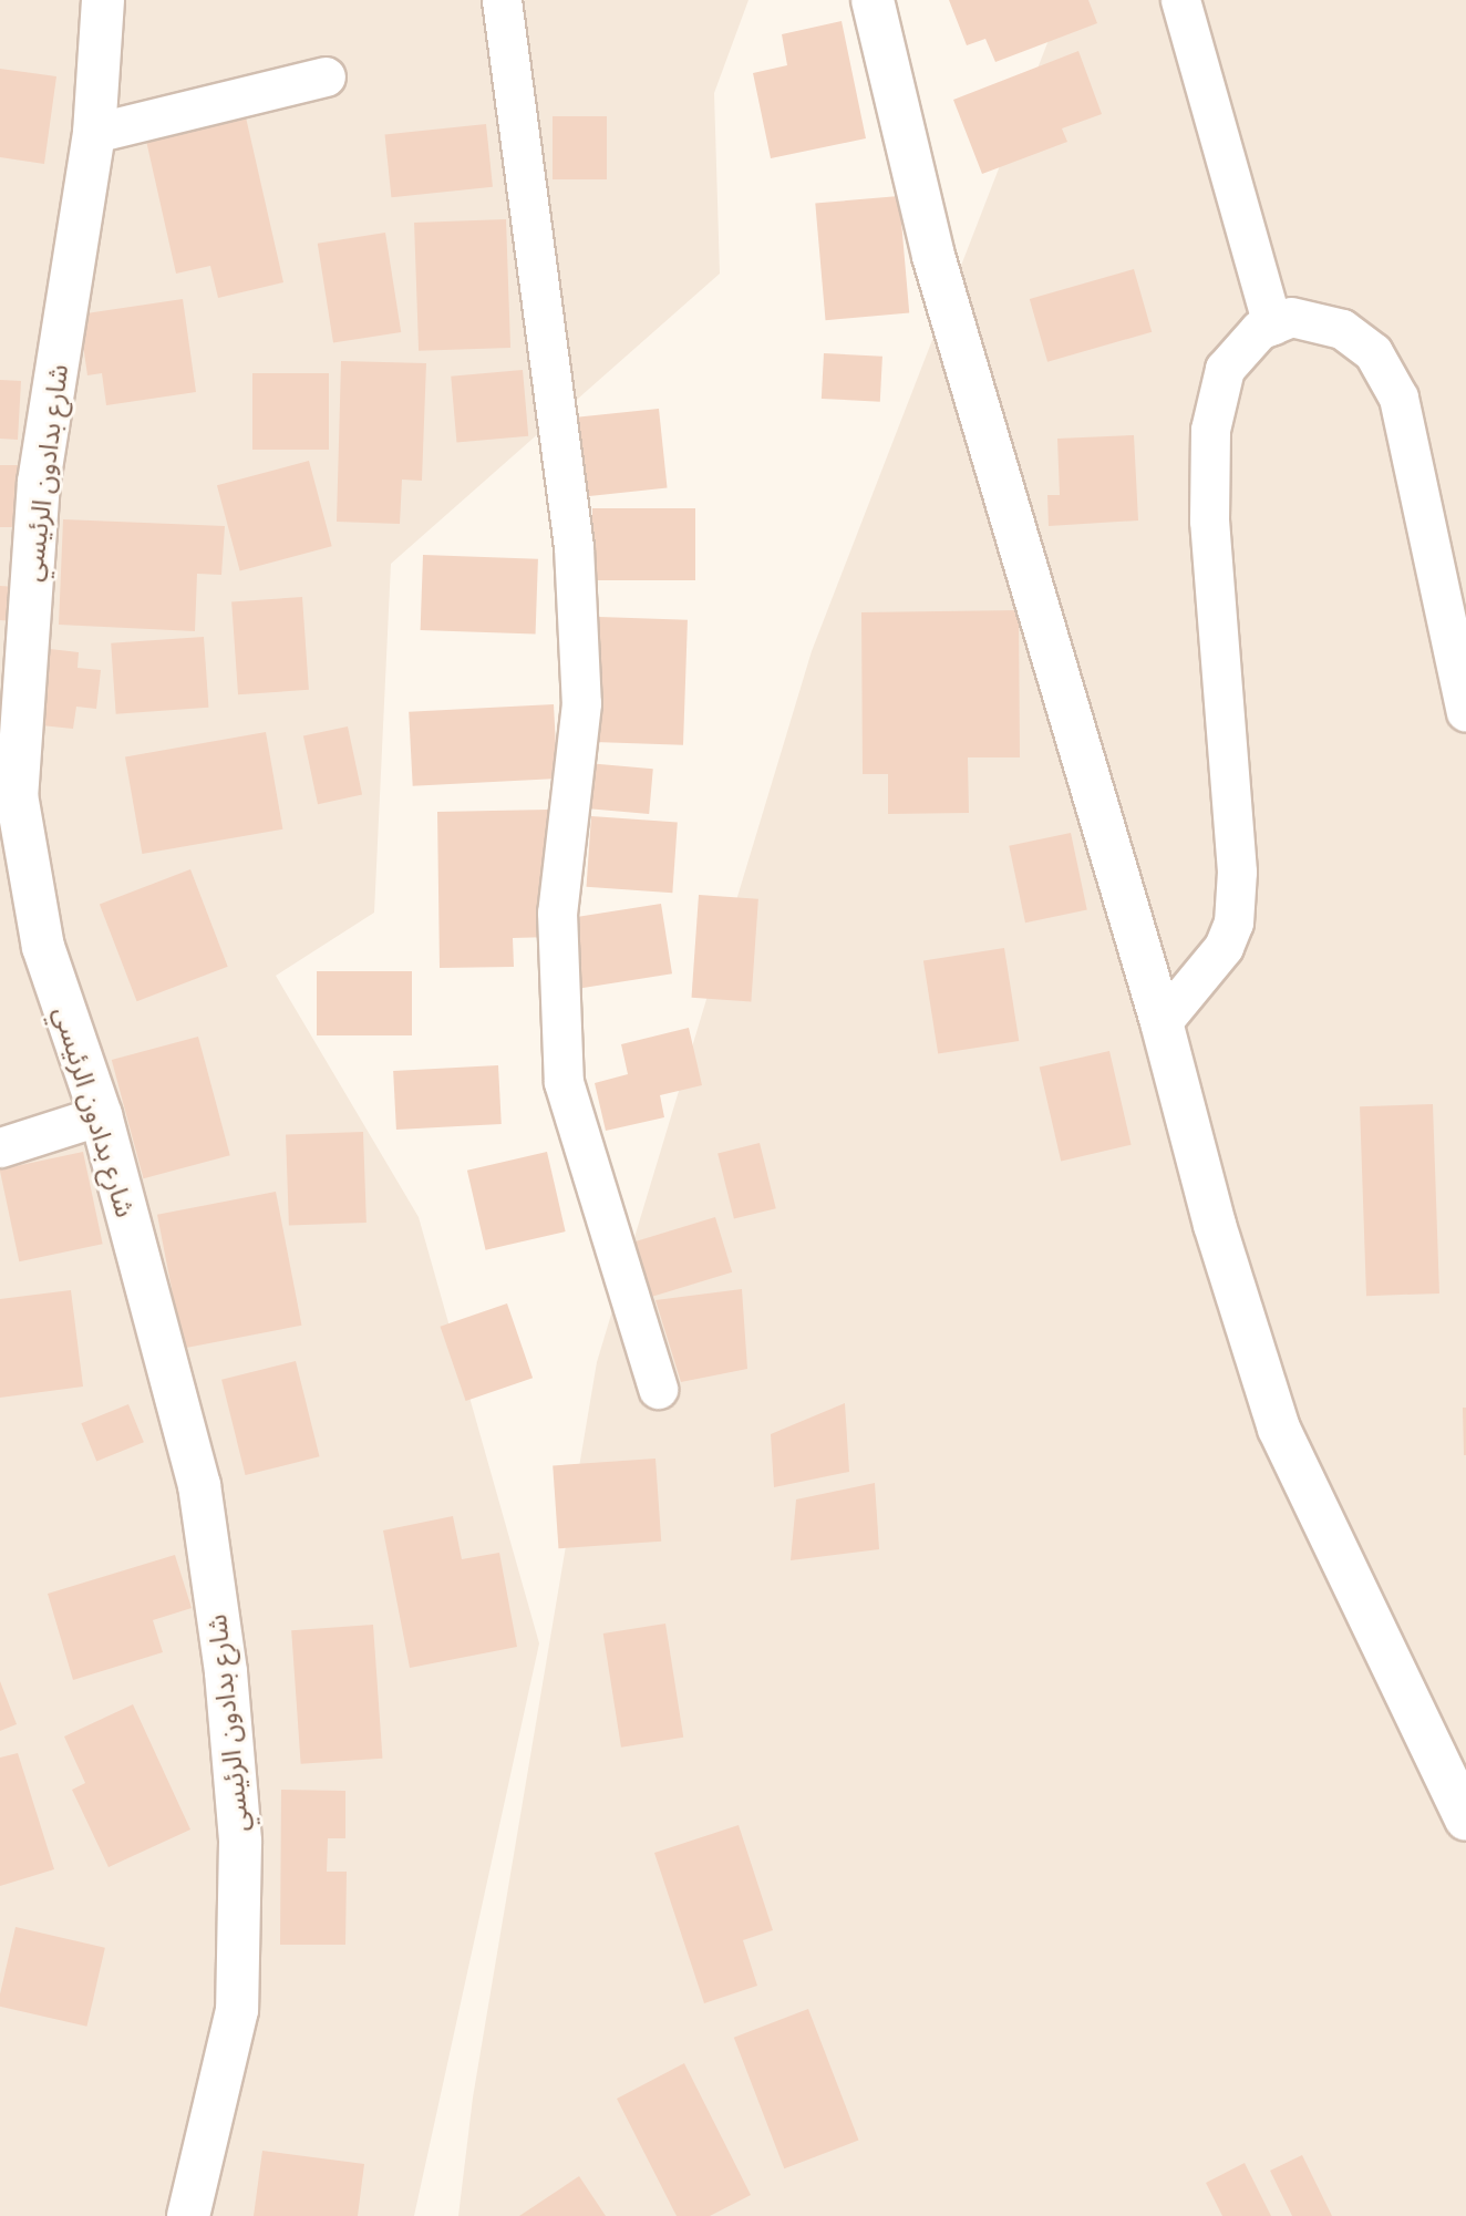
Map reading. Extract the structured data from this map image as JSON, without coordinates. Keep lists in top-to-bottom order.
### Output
{
  "streets": {
    "main road": ["شارع بدادون الرئيسي"]
  }
}
